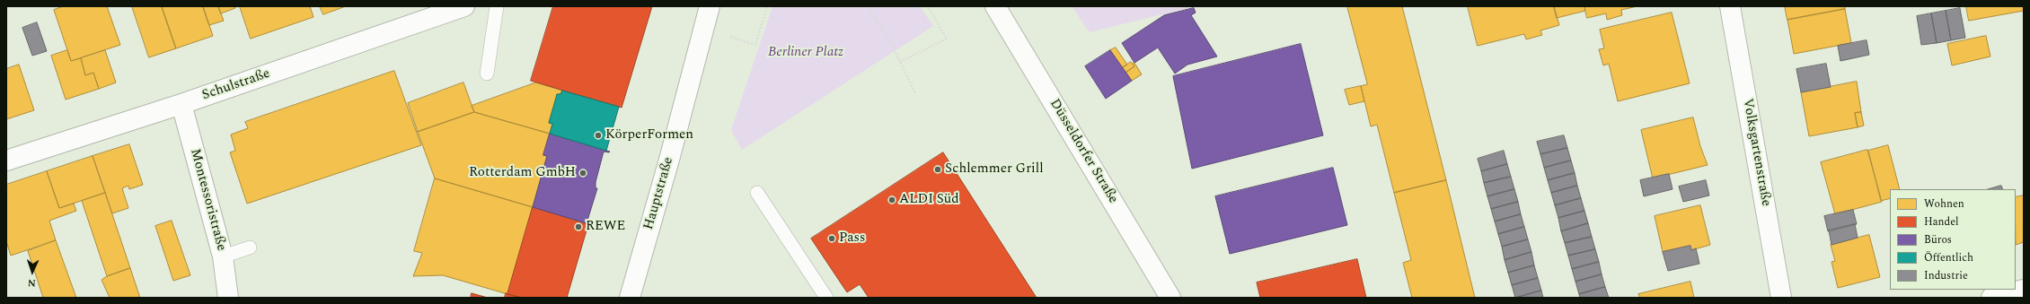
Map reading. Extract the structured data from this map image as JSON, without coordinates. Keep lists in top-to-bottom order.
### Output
{
  "streets": {
    "street": [
      "Schulstraße",
      "Düsseldorfer Straße",
      "Volksgartenstraße",
      "Hauptstraße",
      "Montessoristraße"
    ]
  },
  "crossings": [
    ["Schulstraße", "Montessoristraße"]
  ],
  "parks": ["Berliner Platz"],
  "places": [
    "KörperFormen",
    "Schlemmer Grill",
    "Rotterdam GmbH",
    "ALDI Süd",
    "REWE",
    "Pass"
  ],
  "legend": [
    "Wohnen",
    "Handel",
    "Büros",
    "Öffentlich",
    "Industrie"
  ],
  "north": "bottom"
}
